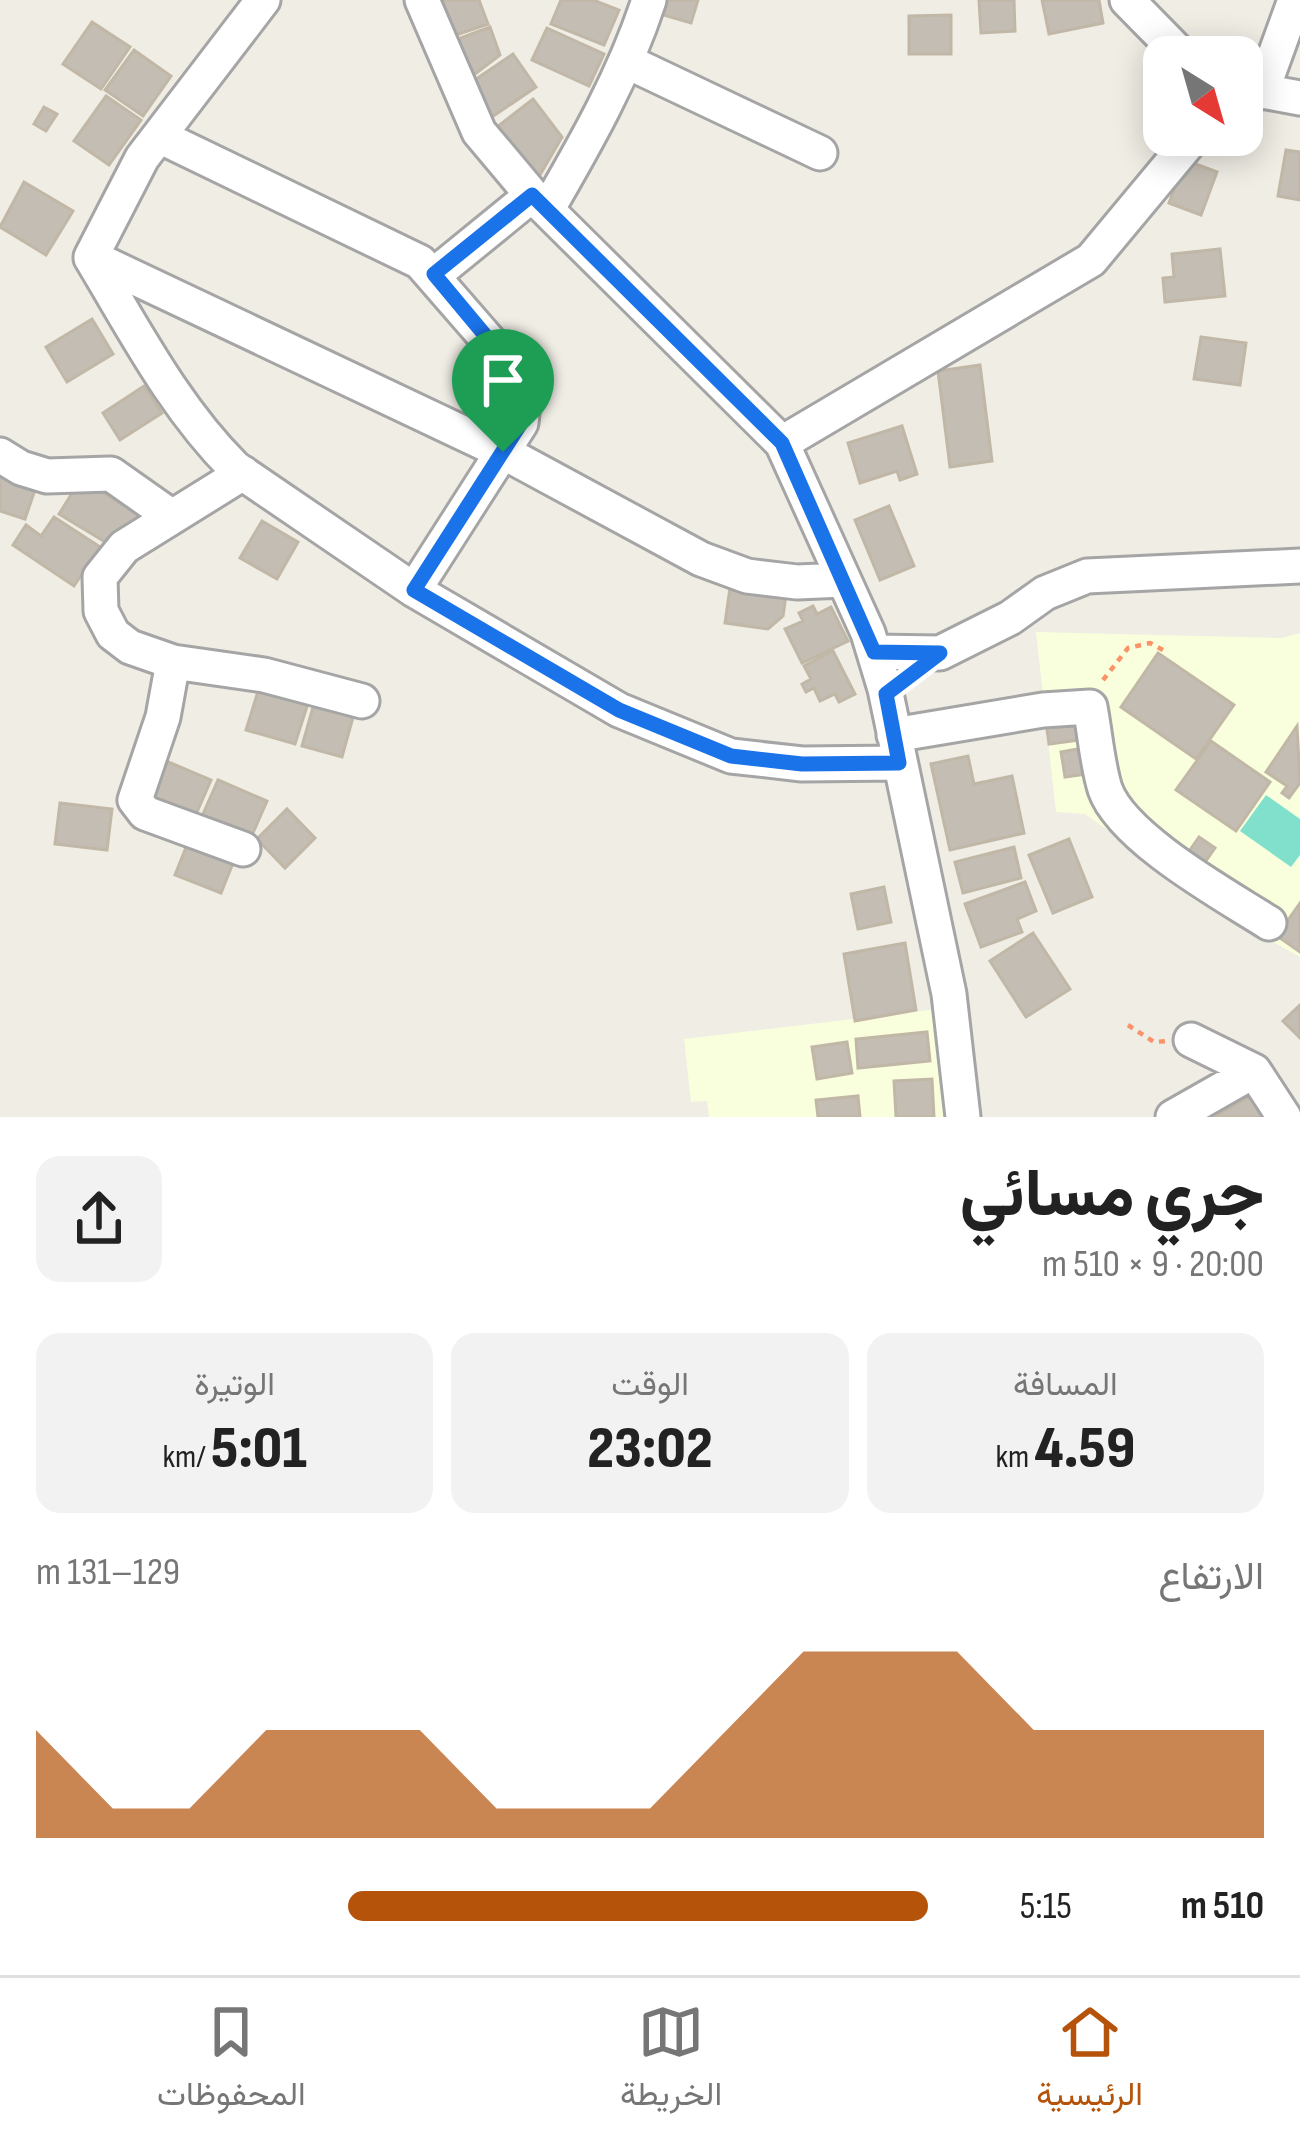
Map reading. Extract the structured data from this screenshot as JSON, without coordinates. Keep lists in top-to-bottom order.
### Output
{
  "north": "bottom right",
  "page": {
    "heading": ["جري مسائي", "20:00 · 9 × 510 m"],
    "stats": [
      ["المسافة", "4.59 km"],
      ["الوقت", "23:02"],
      ["الوتيرة", "5:01 /km"]
    ],
    "chart": ["الارتفاع", "129–131 m"],
    "list": [
      {
        "name": "510 m",
        "note": "5:15"
      }
    ],
    "tabs": ["الرئيسية", "الخريطة", "المحفوظات"]
  }
}
